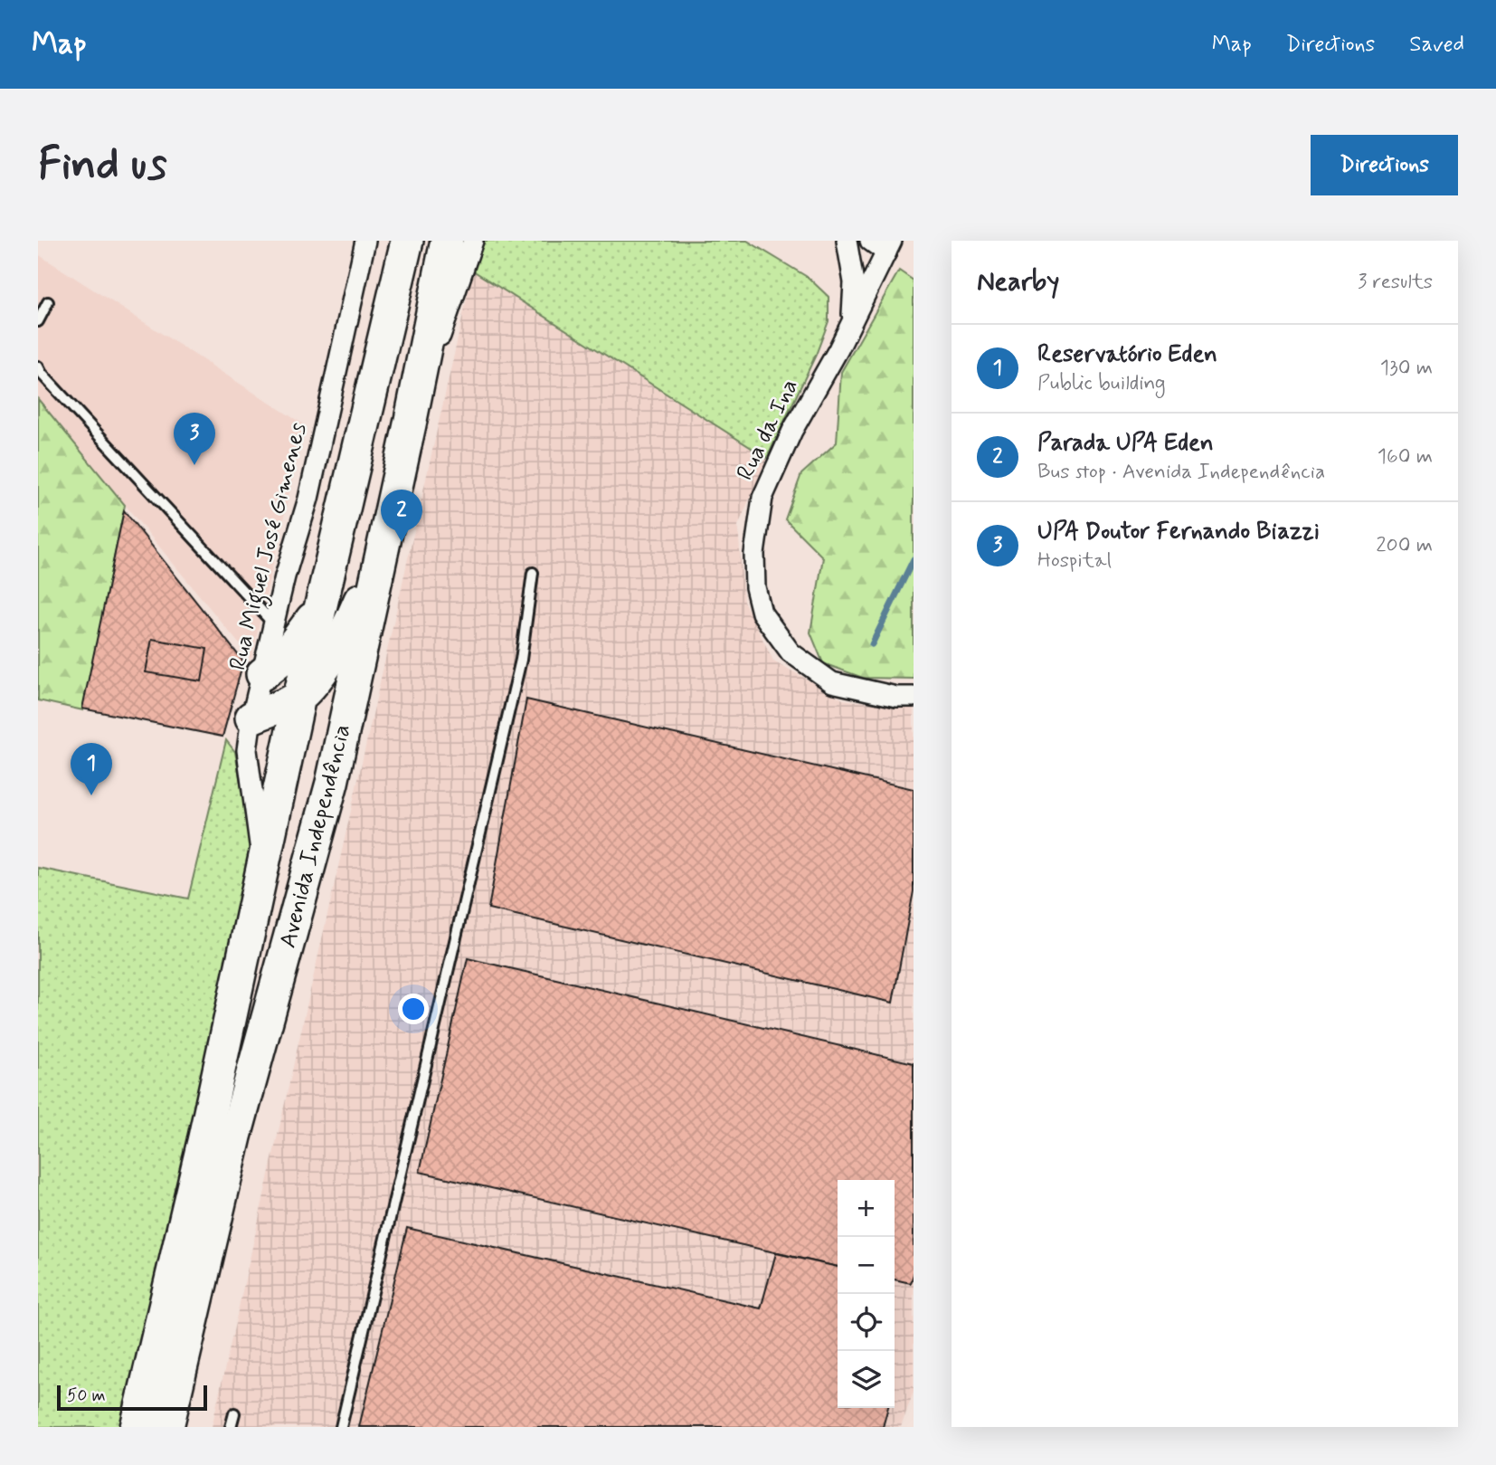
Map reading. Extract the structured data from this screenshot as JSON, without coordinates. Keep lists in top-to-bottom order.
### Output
{
  "streets": {
    "main road": ["Avenida Independência"],
    "street": ["Rua da Ina", "Rua Miguel José Gimenes"]
  },
  "crossings": [
    ["Rua Miguel José Gimenes", "Avenida Independência"]
  ],
  "scale_bar": "50 m",
  "page": {
    "header": "Map",
    "nav": ["Map", "Directions", "Saved"],
    "buttons": "Directions",
    "title": "Find us",
    "heading": ["Nearby", "3 results"],
    "list": [
      {
        "mark": "1",
        "name": "Reservatório Eden",
        "note": "Public building",
        "value": "130 m"
      },
      {
        "mark": "2",
        "name": "Parada UPA Eden",
        "note": "Bus stop · Avenida Independência",
        "value": "160 m"
      },
      {
        "mark": "3",
        "name": "UPA Doutor Fernando Biazzi",
        "note": "Hospital",
        "value": "200 m"
      }
    ],
    "pins": ["3", "2", "1"],
    "map_buttons": ["+", "−"],
    "scale": "50 m"
  }
}
